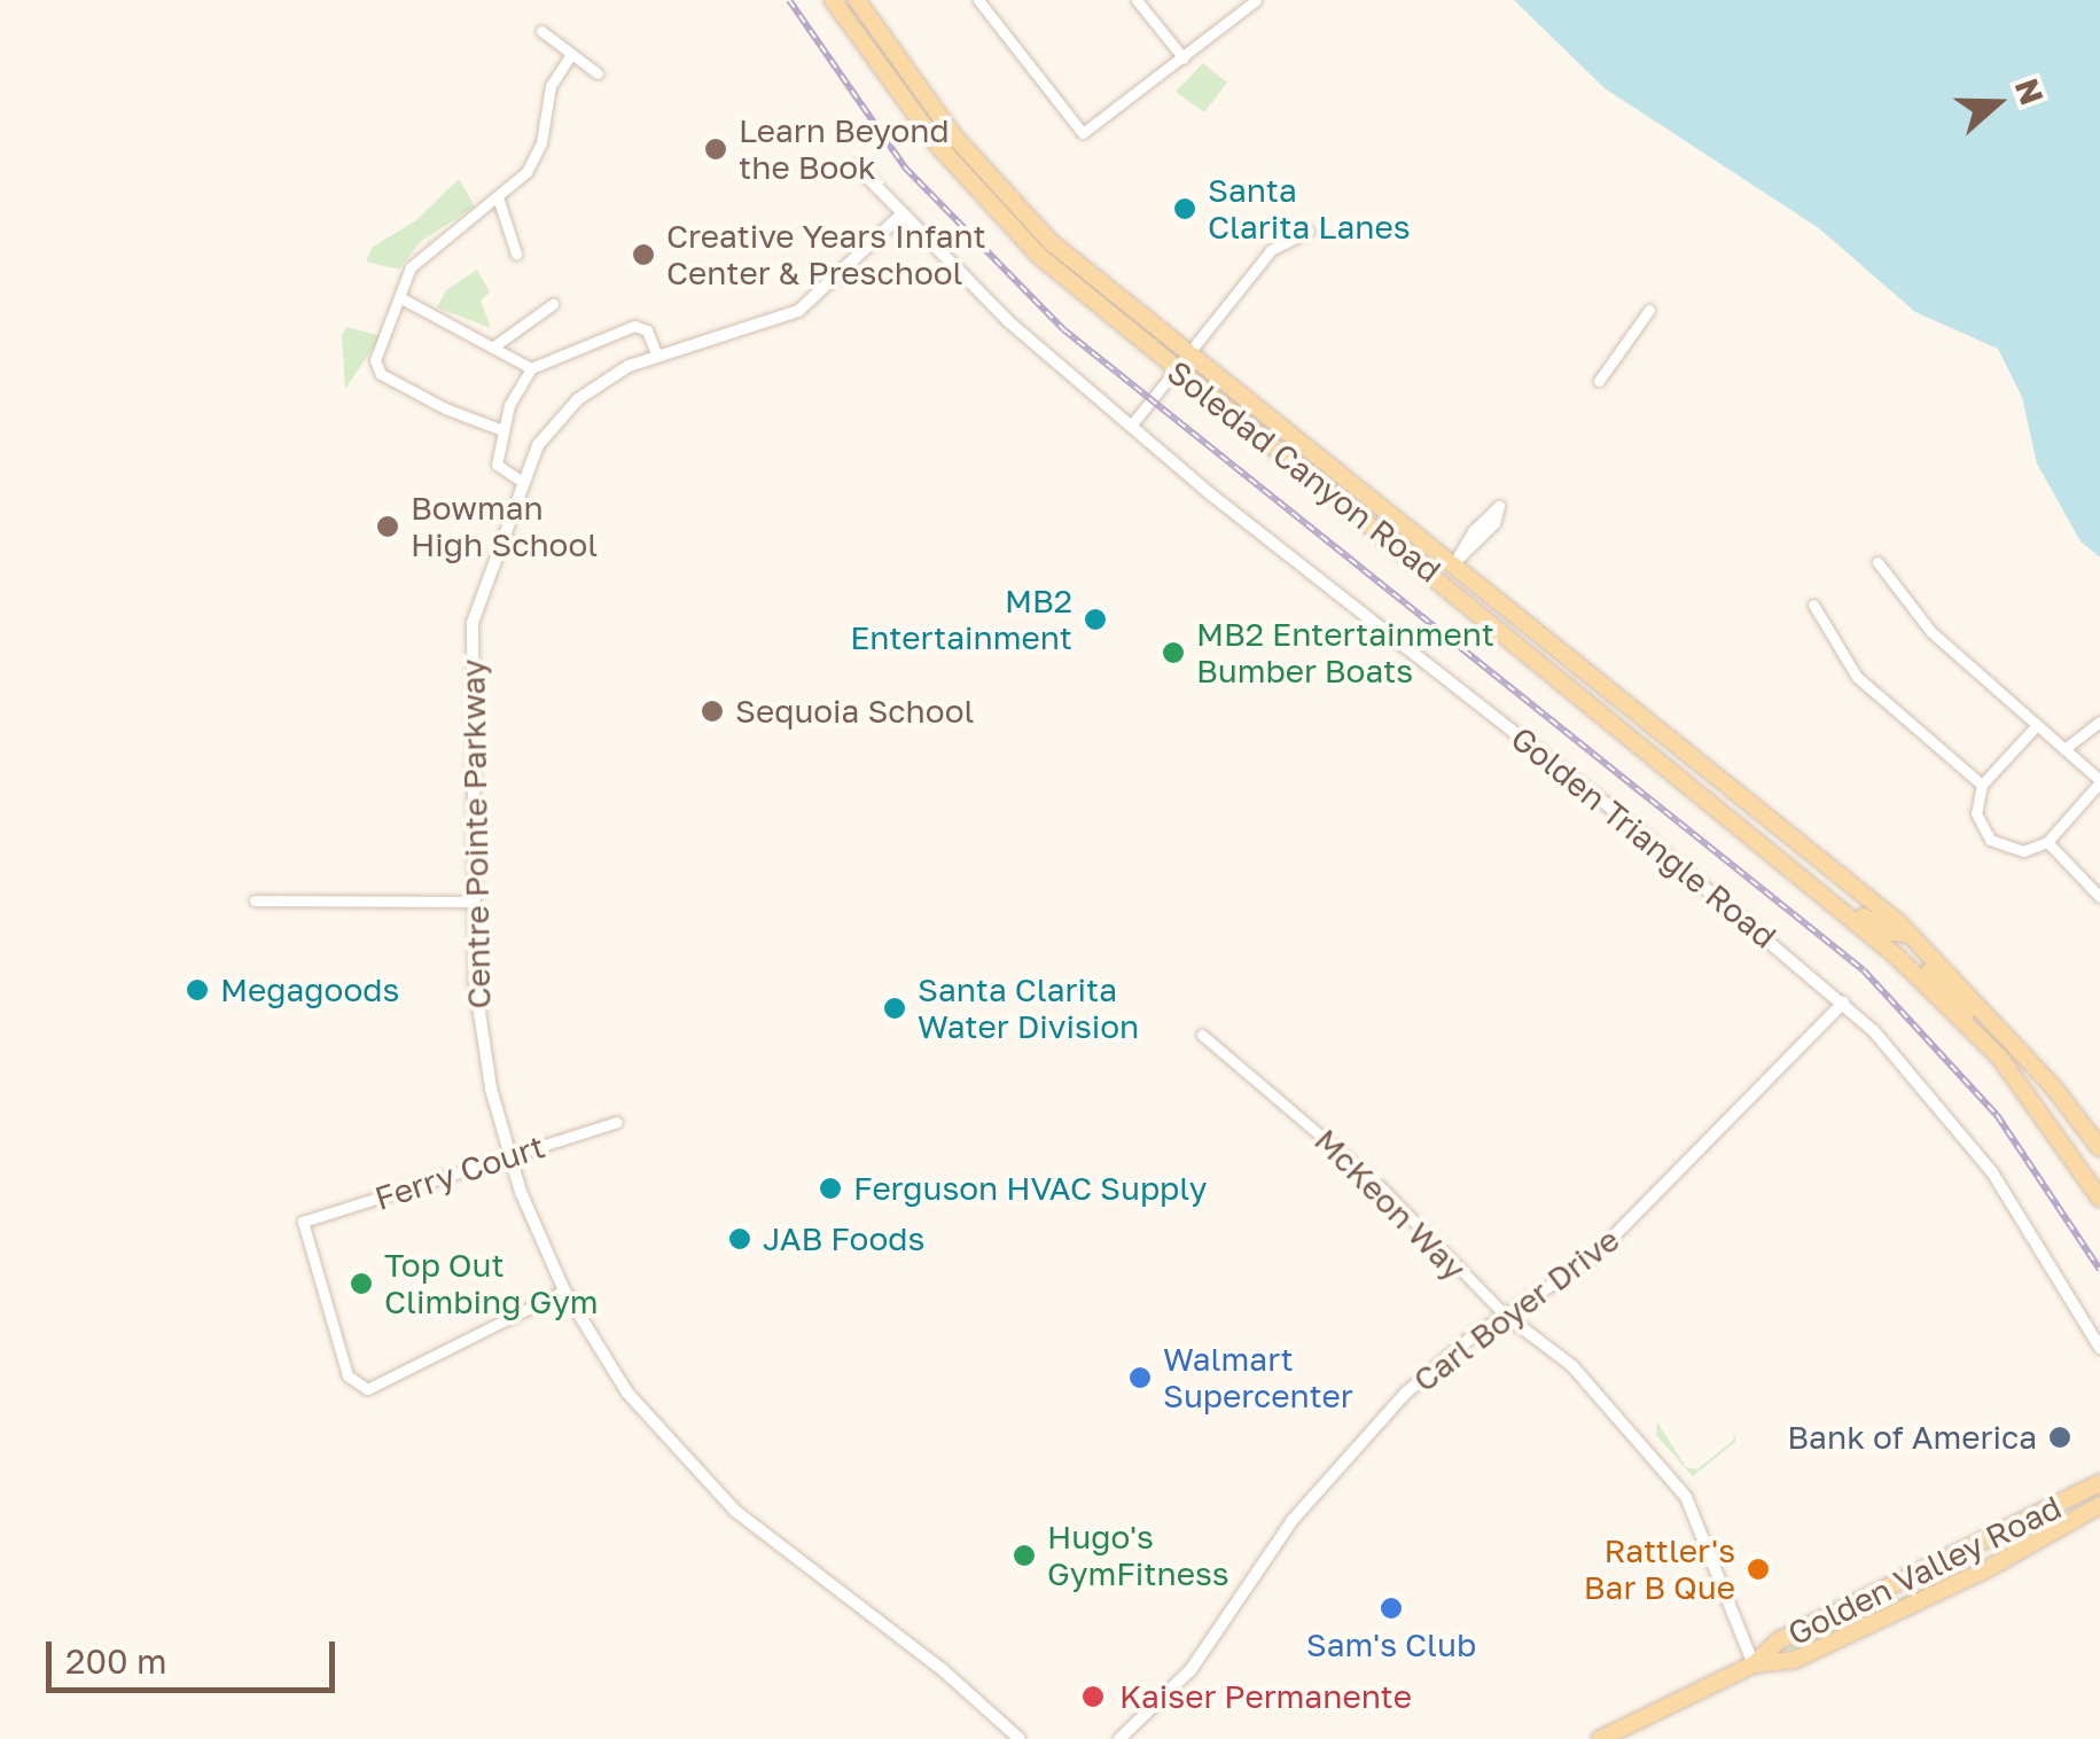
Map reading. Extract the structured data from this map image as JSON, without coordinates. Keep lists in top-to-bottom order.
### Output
{
  "streets": {
    "main road": ["Soledad Canyon Road", "Golden Valley Road"],
    "street": [
      "Centre Pointe Parkway",
      "Golden Triangle Road",
      "Ferry Court",
      "McKeon Way",
      "Carl Boyer Drive"
    ]
  },
  "crossings": [
    ["Centre Pointe Parkway", "Golden Triangle Road"],
    ["Centre Pointe Parkway", "Ferry Court"],
    ["Golden Triangle Road", "Carl Boyer Drive"],
    ["McKeon Way", "Carl Boyer Drive"],
    ["McKeon Way", "Golden Valley Road"]
  ],
  "places": [
    "Learn Beyond the Book",
    "Santa Clarita Lanes",
    "Creative Years Infant Center & Preschool",
    "Bowman High School",
    "MB2 Entertainment",
    "MB2 Entertainment Bumber Boats",
    "Sequoia School",
    "Megagoods",
    "Santa Clarita Water Division",
    "Ferguson HVAC Supply",
    "JAB Foods",
    "Top Out Climbing Gym",
    "Walmart Supercenter",
    "Bank of America",
    "Hugo's GymFitness",
    "Rattler's Bar B Que",
    "Sam's Club",
    "Kaiser Permanente"
  ],
  "scale_bar": "200 m",
  "north": "right"
}
